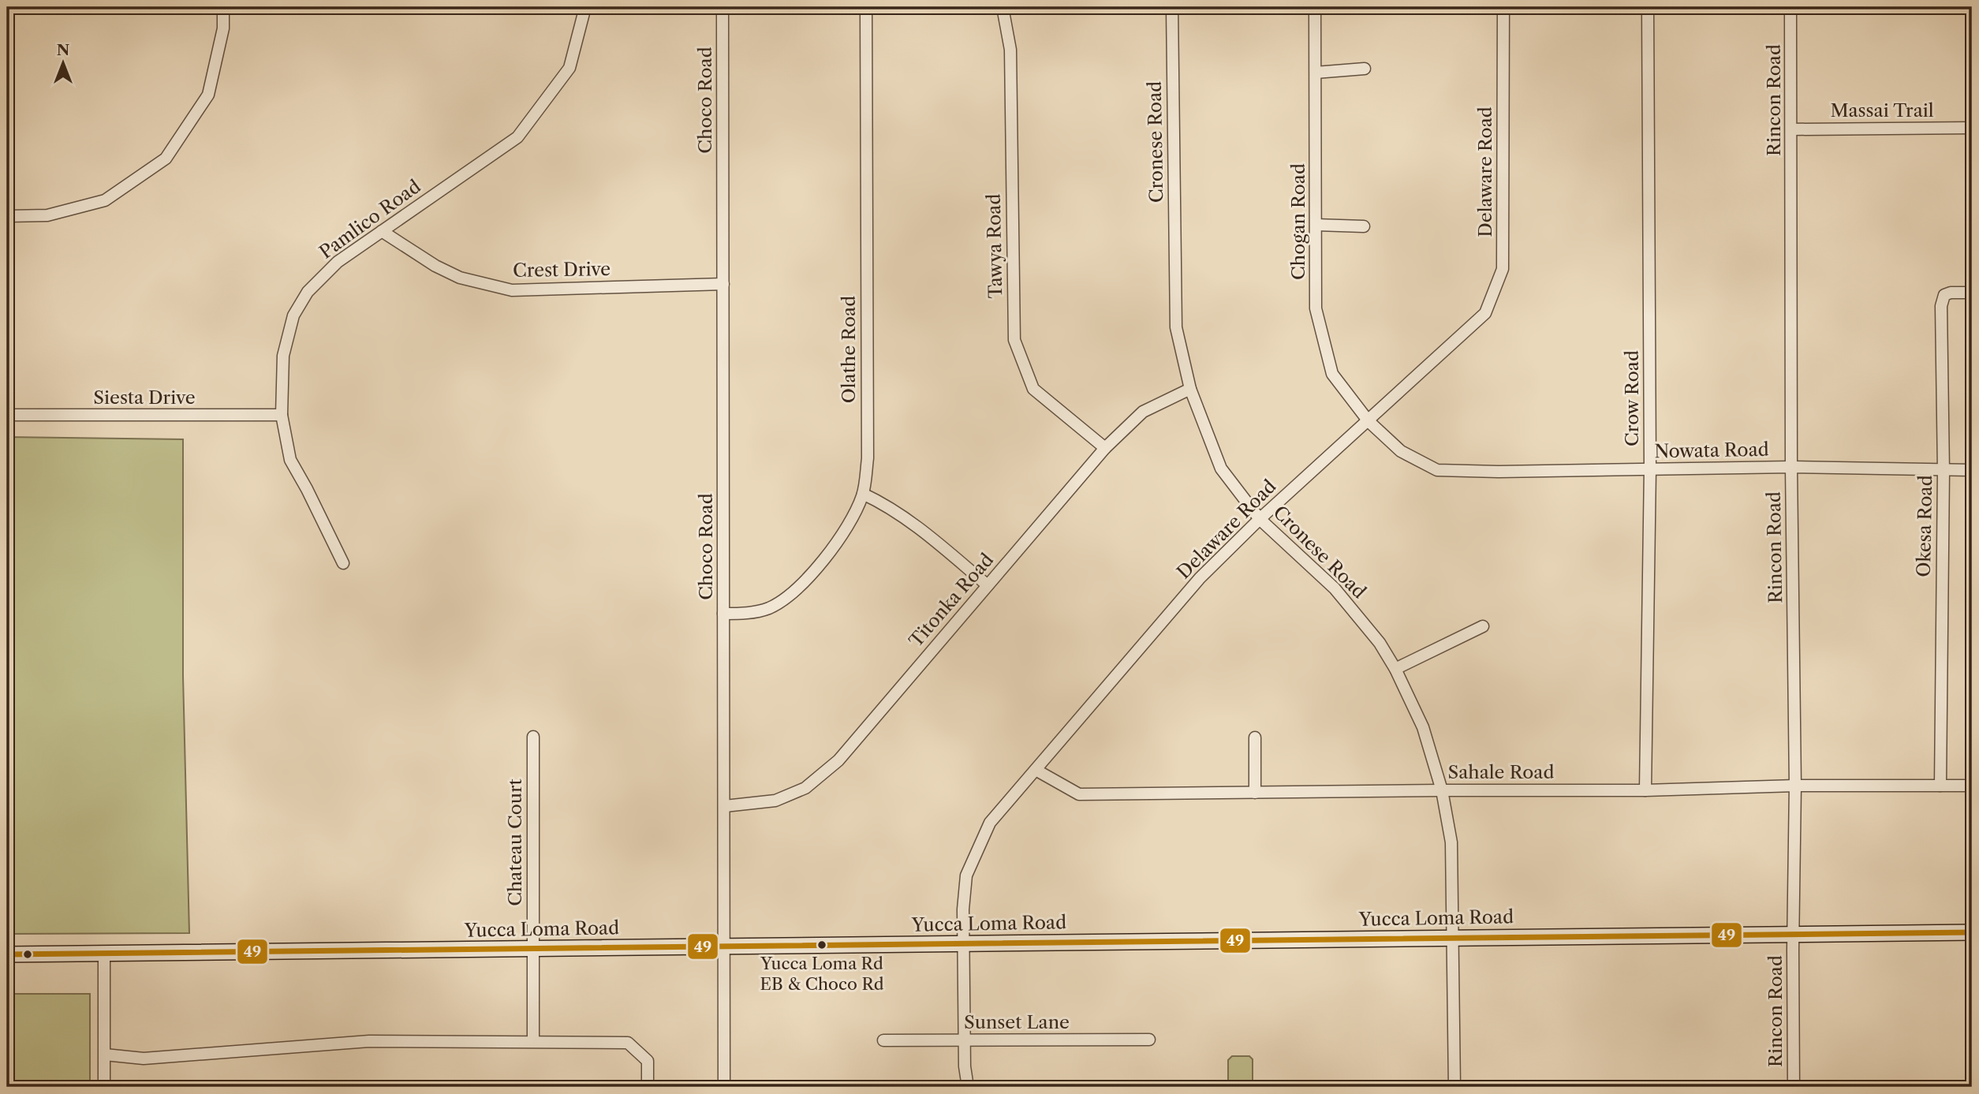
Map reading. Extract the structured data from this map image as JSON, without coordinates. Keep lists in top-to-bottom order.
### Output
{
  "streets": {
    "main road": ["Yucca Loma Road"],
    "street": [
      "Choco Road",
      "Rincon Road",
      "Massai Trail",
      "Cronese Road",
      "Delaware Road",
      "Pamlico Road",
      "Chogan Road",
      "Tawya Road",
      "Crest Drive",
      "Olathe Road",
      "Siesta Drive",
      "Crow Road",
      "Nowata Road",
      "Okesa Road",
      "Titonka Road",
      "Sahale Road",
      "Chateau Court",
      "Sunset Lane"
    ]
  },
  "crossings": [
    ["Choco Road", "Crest Drive"],
    ["Choco Road", "Olathe Road"],
    ["Choco Road", "Titonka Road"],
    ["Choco Road", "Yucca Loma Road"],
    ["Rincon Road", "Massai Trail"],
    ["Rincon Road", "Nowata Road"],
    ["Rincon Road", "Sahale Road"],
    ["Rincon Road", "Yucca Loma Road"],
    ["Cronese Road", "Delaware Road"],
    ["Cronese Road", "Titonka Road"],
    ["Cronese Road", "Sahale Road"],
    ["Cronese Road", "Yucca Loma Road"],
    ["Delaware Road", "Chogan Road"],
    ["Delaware Road", "Nowata Road"],
    ["Delaware Road", "Sahale Road"],
    ["Delaware Road", "Yucca Loma Road"],
    ["Delaware Road", "Sunset Lane"],
    ["Pamlico Road", "Crest Drive"],
    ["Pamlico Road", "Siesta Drive"],
    ["Chogan Road", "Nowata Road"],
    ["Tawya Road", "Titonka Road"],
    ["Crow Road", "Nowata Road"],
    ["Crow Road", "Sahale Road"],
    ["Nowata Road", "Okesa Road"],
    ["Okesa Road", "Sahale Road"],
    ["Chateau Court", "Yucca Loma Road"]
  ],
  "places": ["Yucca Loma Rd EB & Choco Rd"],
  "lines": ["transit line 49"],
  "north": "top"
}
